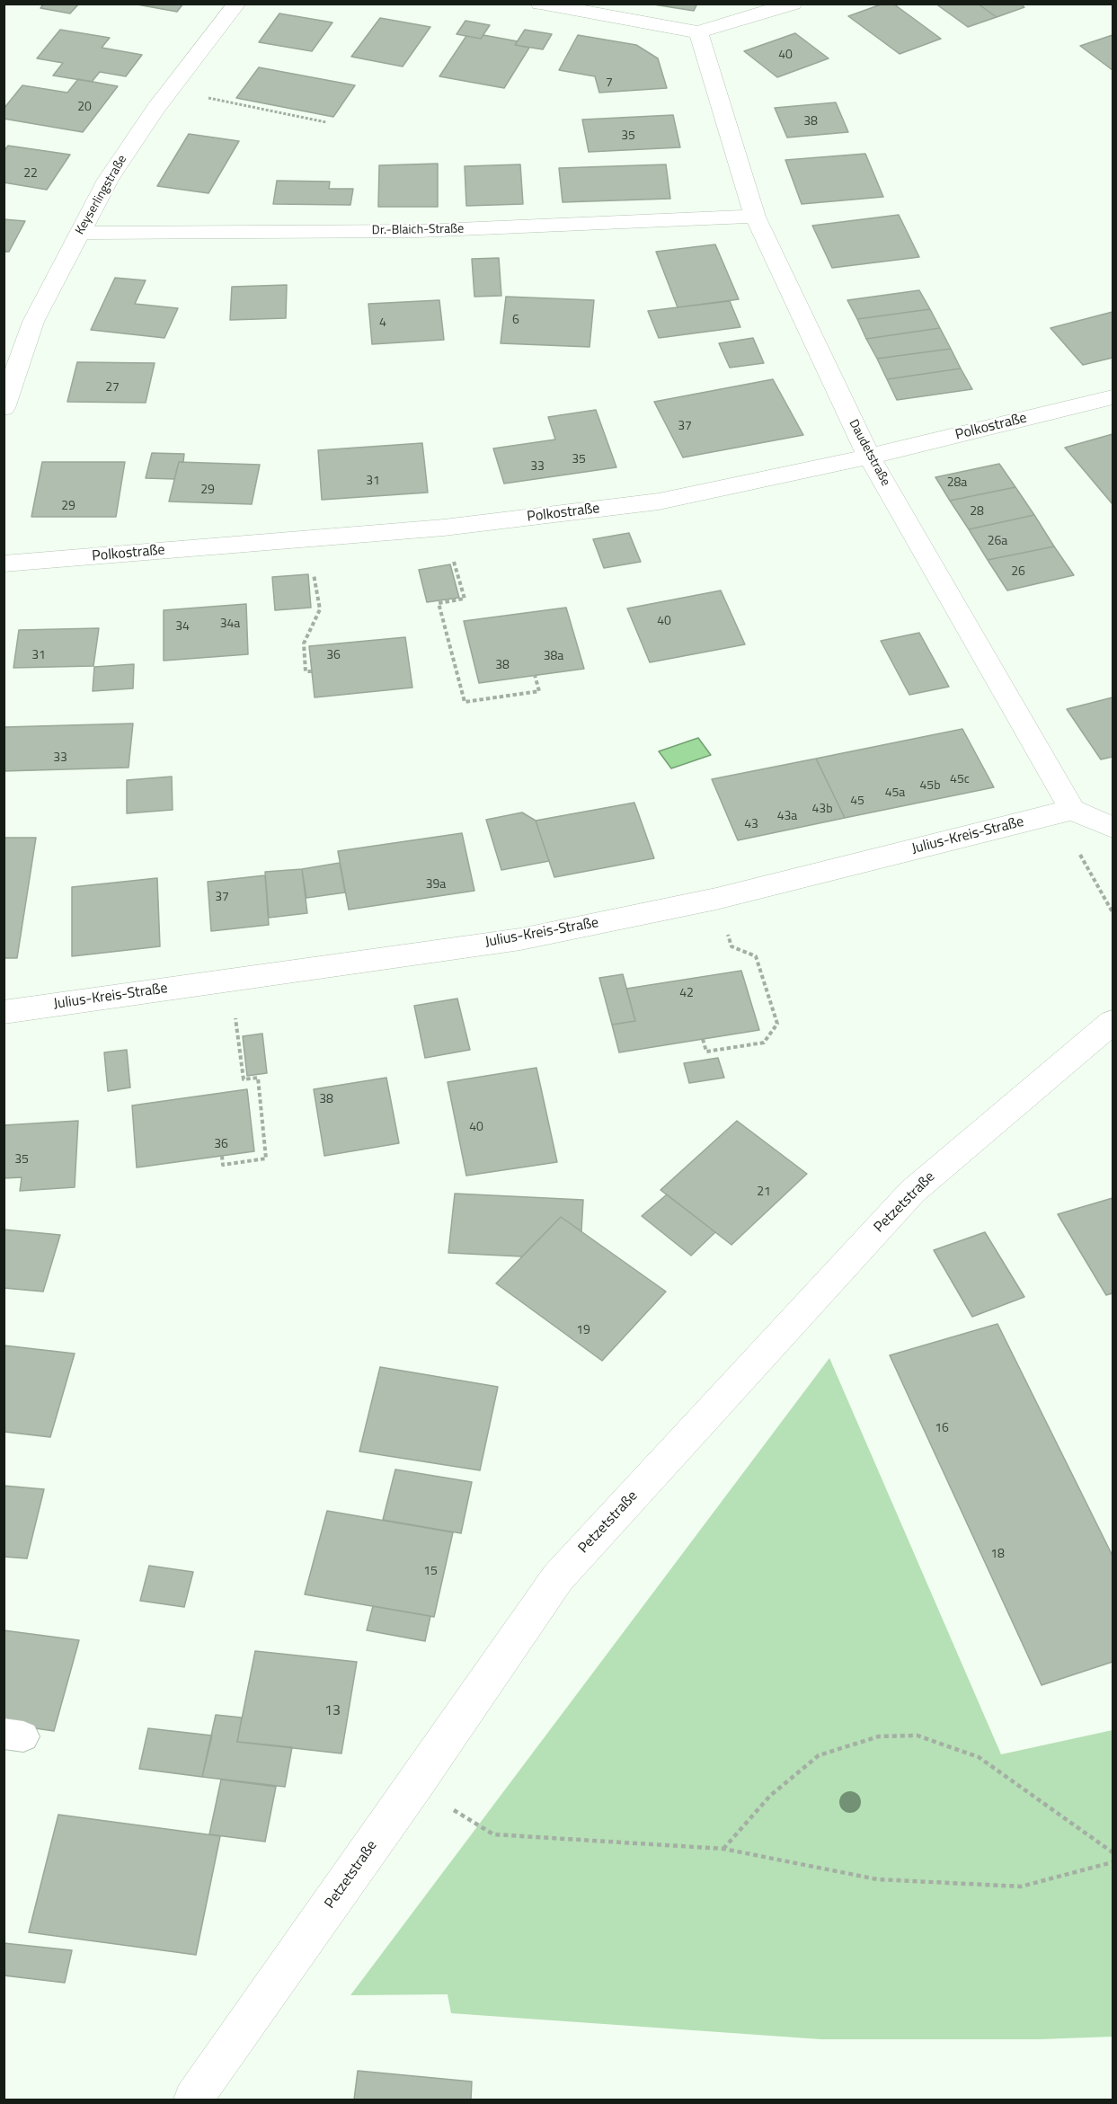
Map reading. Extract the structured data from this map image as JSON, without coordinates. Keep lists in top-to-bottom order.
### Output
{
  "streets": {
    "street": [
      "Keyserlingstraße",
      "Dr.-Blaich-Straße",
      "Polkostraße",
      "Daudetstraße",
      "Julius-Kreis-Straße",
      "Petzetstraße"
    ]
  },
  "crossings": [
    ["Keyserlingstraße", "Dr.-Blaich-Straße"],
    ["Dr.-Blaich-Straße", "Daudetstraße"],
    ["Polkostraße", "Daudetstraße"],
    ["Daudetstraße", "Julius-Kreis-Straße"]
  ],
  "house_numbers": [
    "40",
    "7",
    "20",
    "38",
    "35",
    "22",
    "6",
    "4",
    "27",
    "37",
    "35",
    "33",
    "31",
    "28a",
    "29",
    "29",
    "28",
    "26a",
    "26",
    "40",
    "34a",
    "34",
    "31",
    "36",
    "38a",
    "38",
    "33",
    "45c",
    "45b",
    "45a",
    "45",
    "43b",
    "43a",
    "43",
    "39a",
    "37",
    "42",
    "38",
    "40",
    "36",
    "35",
    "21",
    "19",
    "16",
    "18",
    "15",
    "13"
  ]
}
